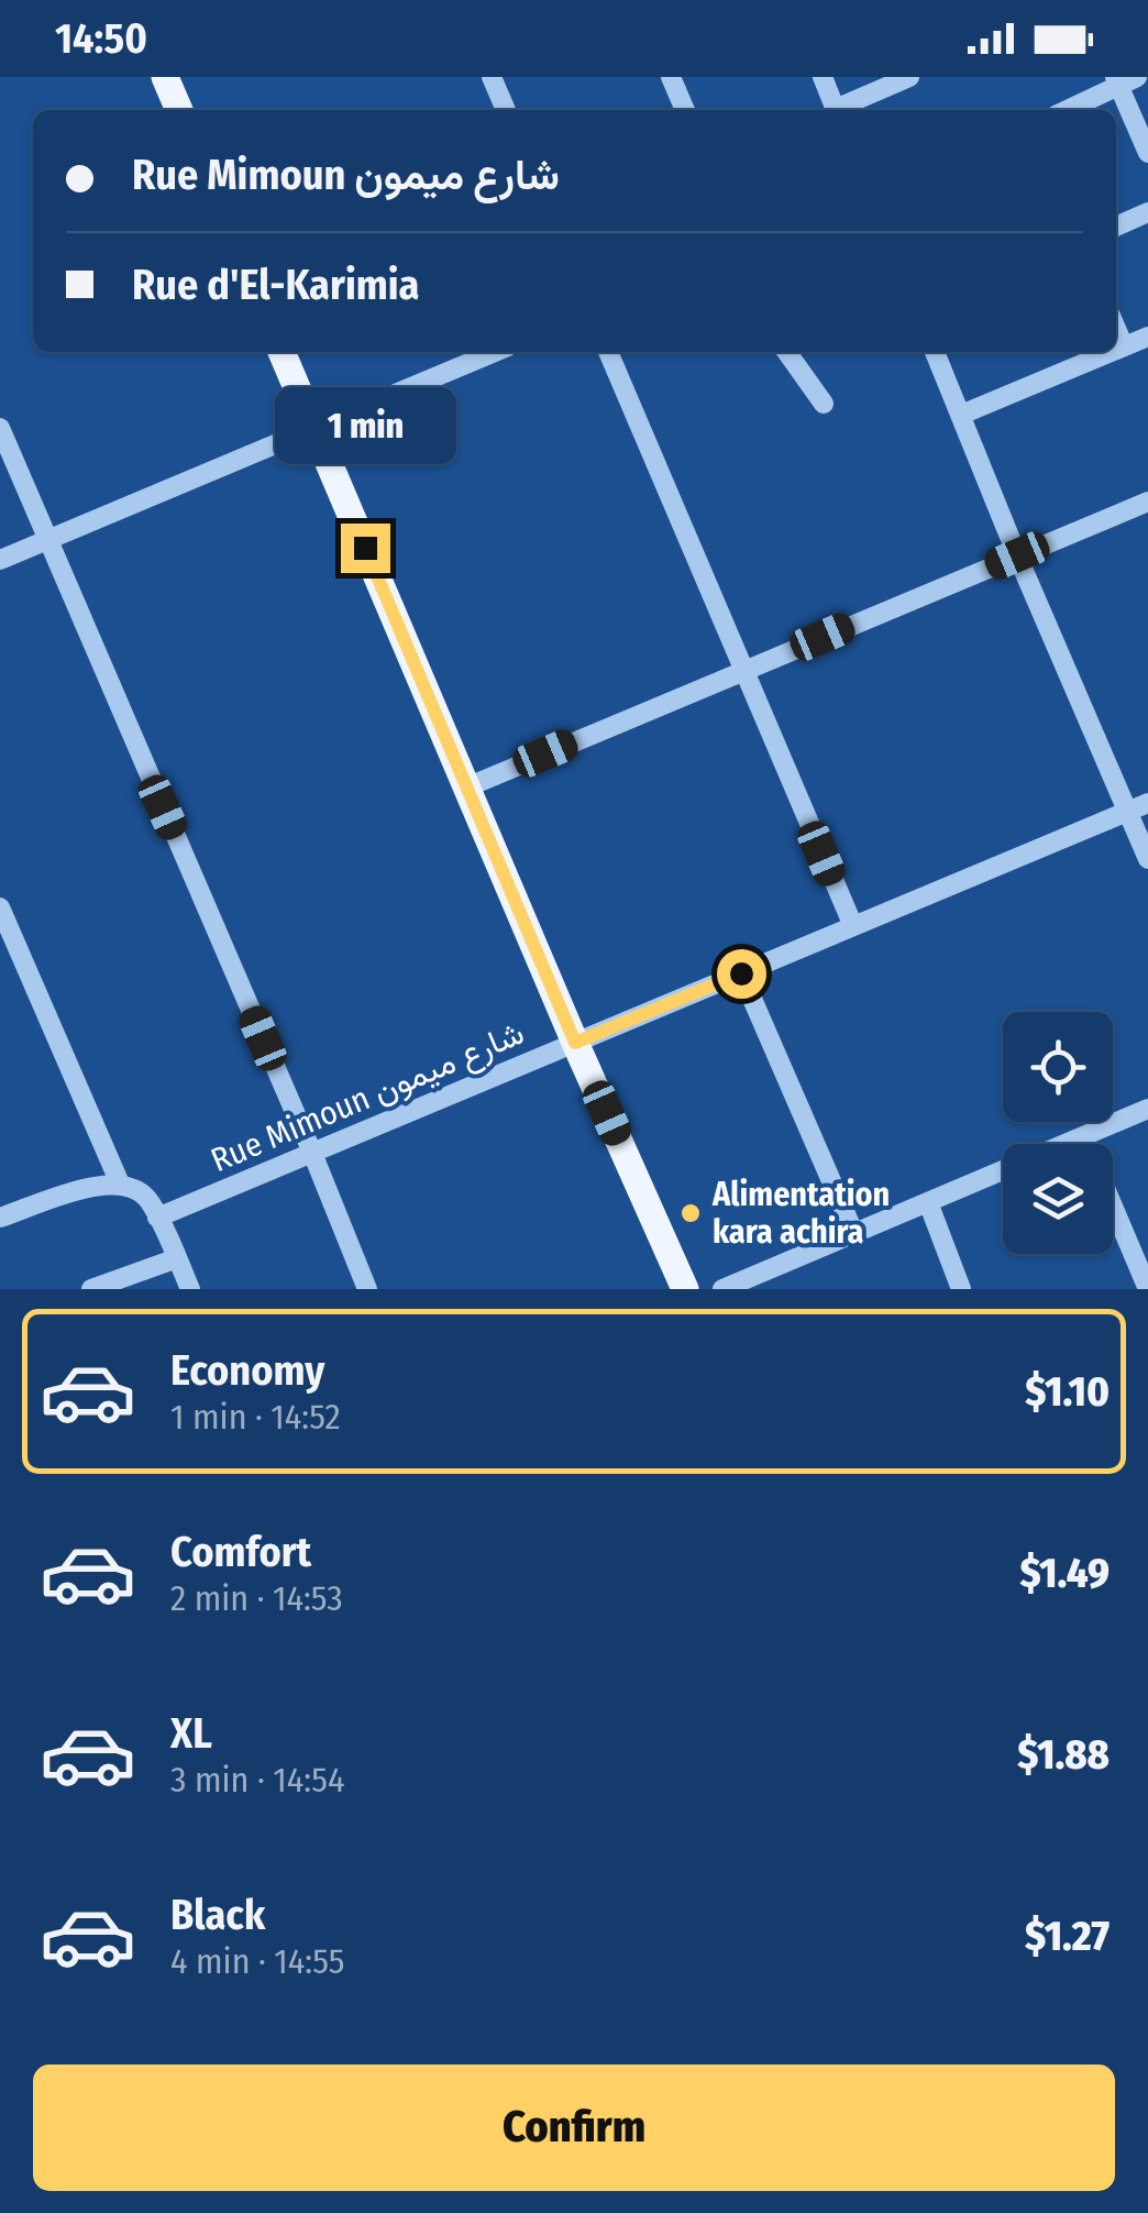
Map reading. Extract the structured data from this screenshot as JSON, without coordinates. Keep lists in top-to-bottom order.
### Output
{
  "streets": {
    "street": ["Rue Mimoun شارع ميمون"]
  },
  "places": ["Alimentation kara achira"],
  "page": {
    "status": "14:50",
    "banner": ["Rue Mimoun شارع ميمون", "Rue d'El-Karimia"],
    "bubble": "1 min",
    "list": [
      {
        "name": "Economy",
        "note": "1 min · 14:52",
        "value": "$1.10"
      },
      {
        "name": "Comfort",
        "note": "2 min · 14:53",
        "value": "$1.49"
      },
      {
        "name": "XL",
        "note": "3 min · 14:54",
        "value": "$1.88"
      },
      {
        "name": "Black",
        "note": "4 min · 14:55",
        "value": "$1.27"
      }
    ],
    "buttons": "Confirm"
  }
}
